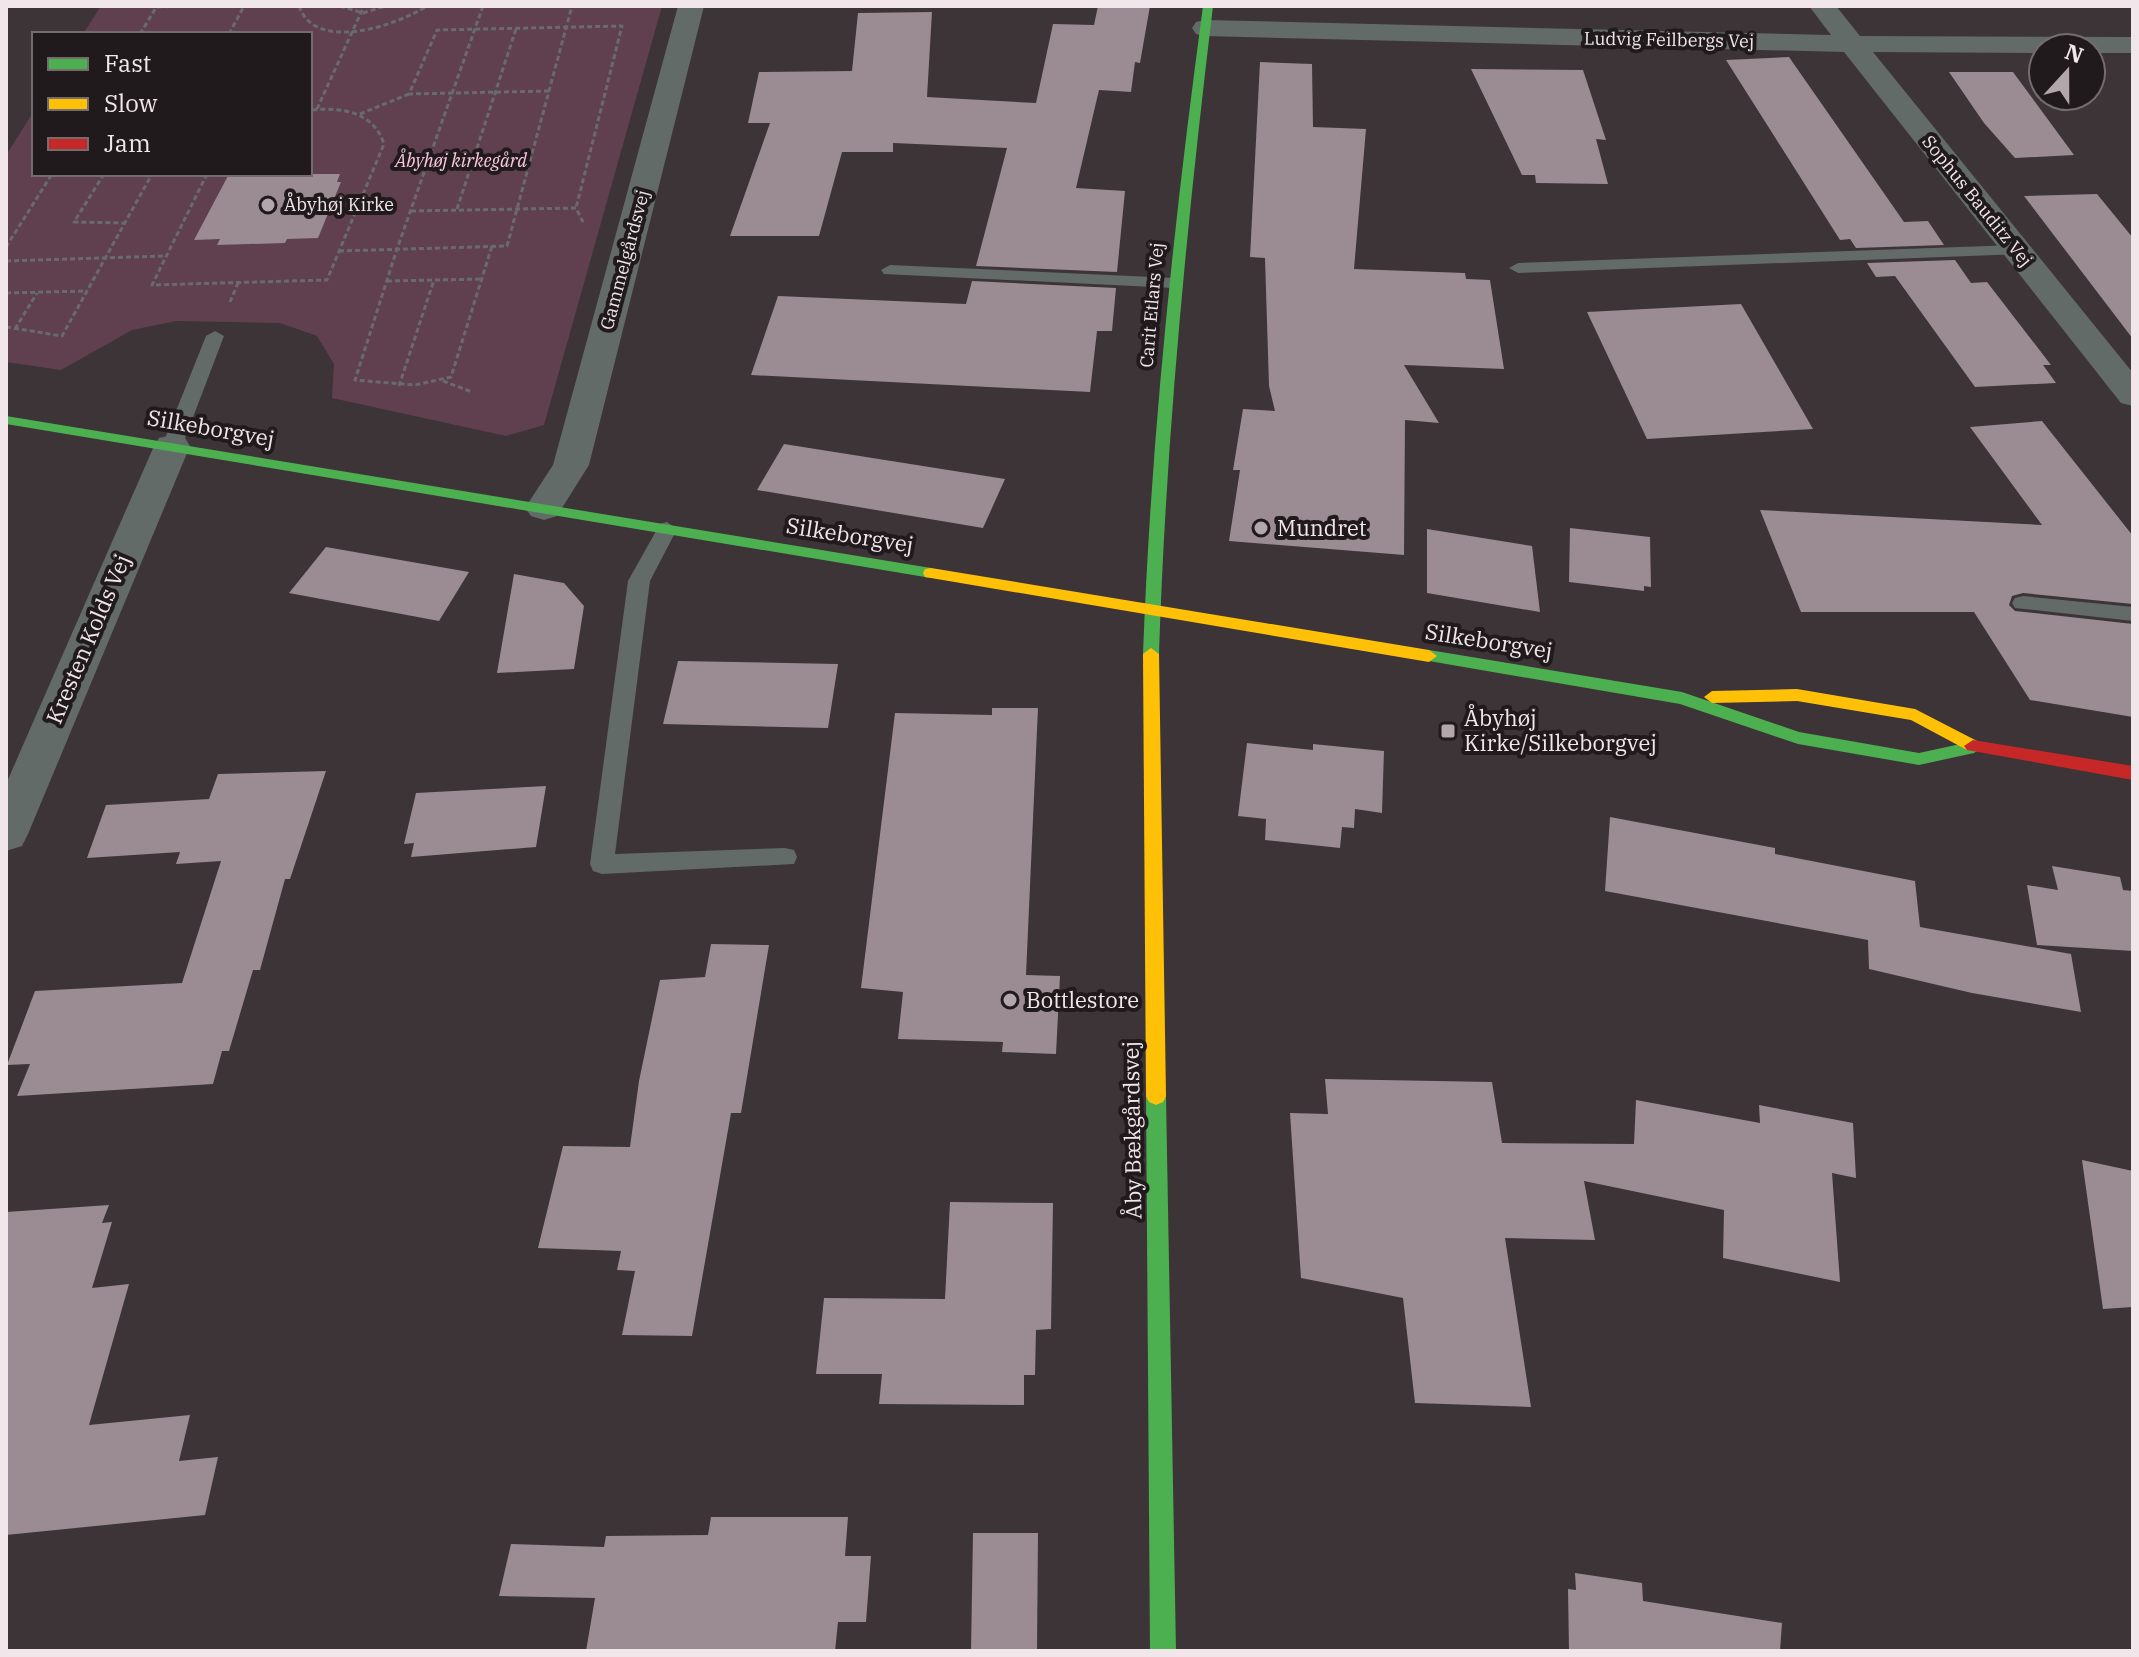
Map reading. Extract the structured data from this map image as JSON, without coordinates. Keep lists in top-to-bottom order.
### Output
{
  "streets": {
    "street": [
      "Ludvig Feilbergs Vej",
      "Sophus Bauditz Vej",
      "Gammelgårdsvej",
      "Carit Etlars Vej",
      "Silkeborgvej",
      "Kresten Kolds Vej",
      "Åby Bækgårdsvej"
    ]
  },
  "crossings": [
    ["Ludvig Feilbergs Vej", "Sophus Bauditz Vej"],
    ["Ludvig Feilbergs Vej", "Carit Etlars Vej"],
    ["Gammelgårdsvej", "Silkeborgvej"],
    ["Carit Etlars Vej", "Silkeborgvej"],
    ["Carit Etlars Vej", "Åby Bækgårdsvej"],
    ["Silkeborgvej", "Kresten Kolds Vej"],
    ["Silkeborgvej", "Åby Bækgårdsvej"]
  ],
  "parks": ["Åbyhøj kirkegård"],
  "places": {
    "other": ["Åbyhøj Kirke", "Mundret", "Bottlestore"],
    "transit": ["Åbyhøj Kirke/Silkeborgvej"]
  },
  "legend": ["Fast", "Slow", "Jam"],
  "north": "top"
}
